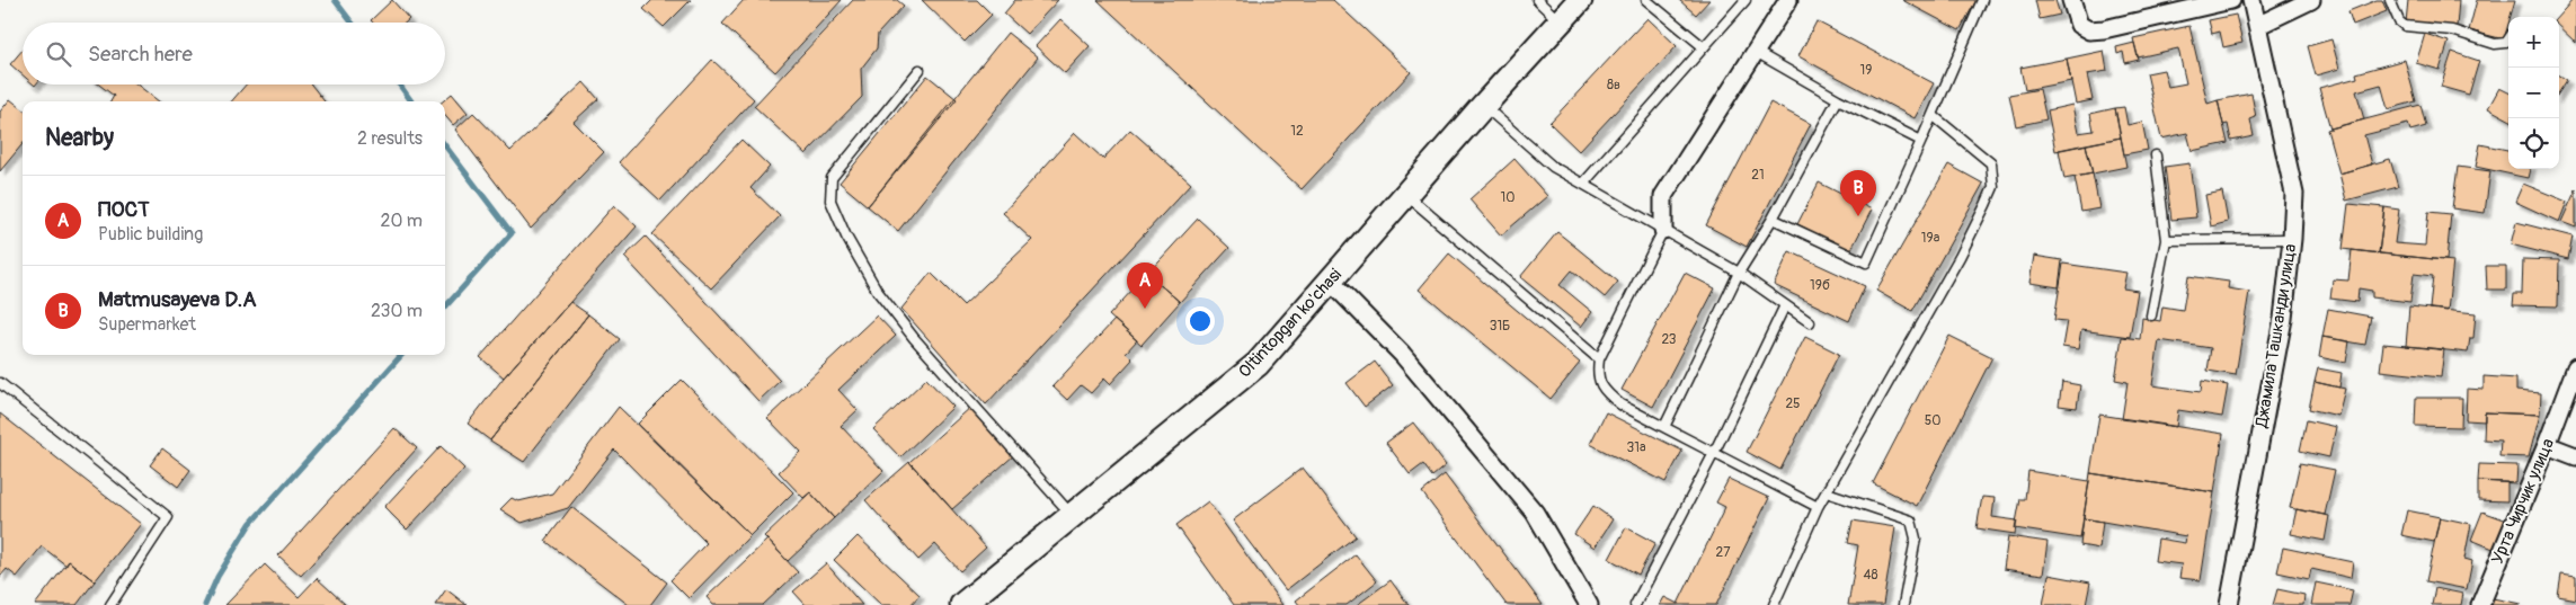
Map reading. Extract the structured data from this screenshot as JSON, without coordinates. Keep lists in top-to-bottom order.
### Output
{
  "streets": {
    "street": ["Oltintopgan ko'chasi", "Джамила Ташканди улица", "Урта Чирчик улица"]
  },
  "house_numbers": [
    "19",
    "8в",
    "12",
    "21",
    "10",
    "19а",
    "19б",
    "31Б",
    "23",
    "25",
    "50",
    "31а",
    "27",
    "48"
  ],
  "page": {
    "map_buttons": ["+", "−"],
    "search": "Search here",
    "heading": ["Nearby", "2 results"],
    "pins": ["B", "A"],
    "list": [
      {
        "mark": "A",
        "name": "ПОСТ",
        "note": "Public building",
        "value": "20 m"
      },
      {
        "mark": "B",
        "name": "Matmusayeva D.A",
        "note": "Supermarket",
        "value": "230 m"
      }
    ]
  }
}
